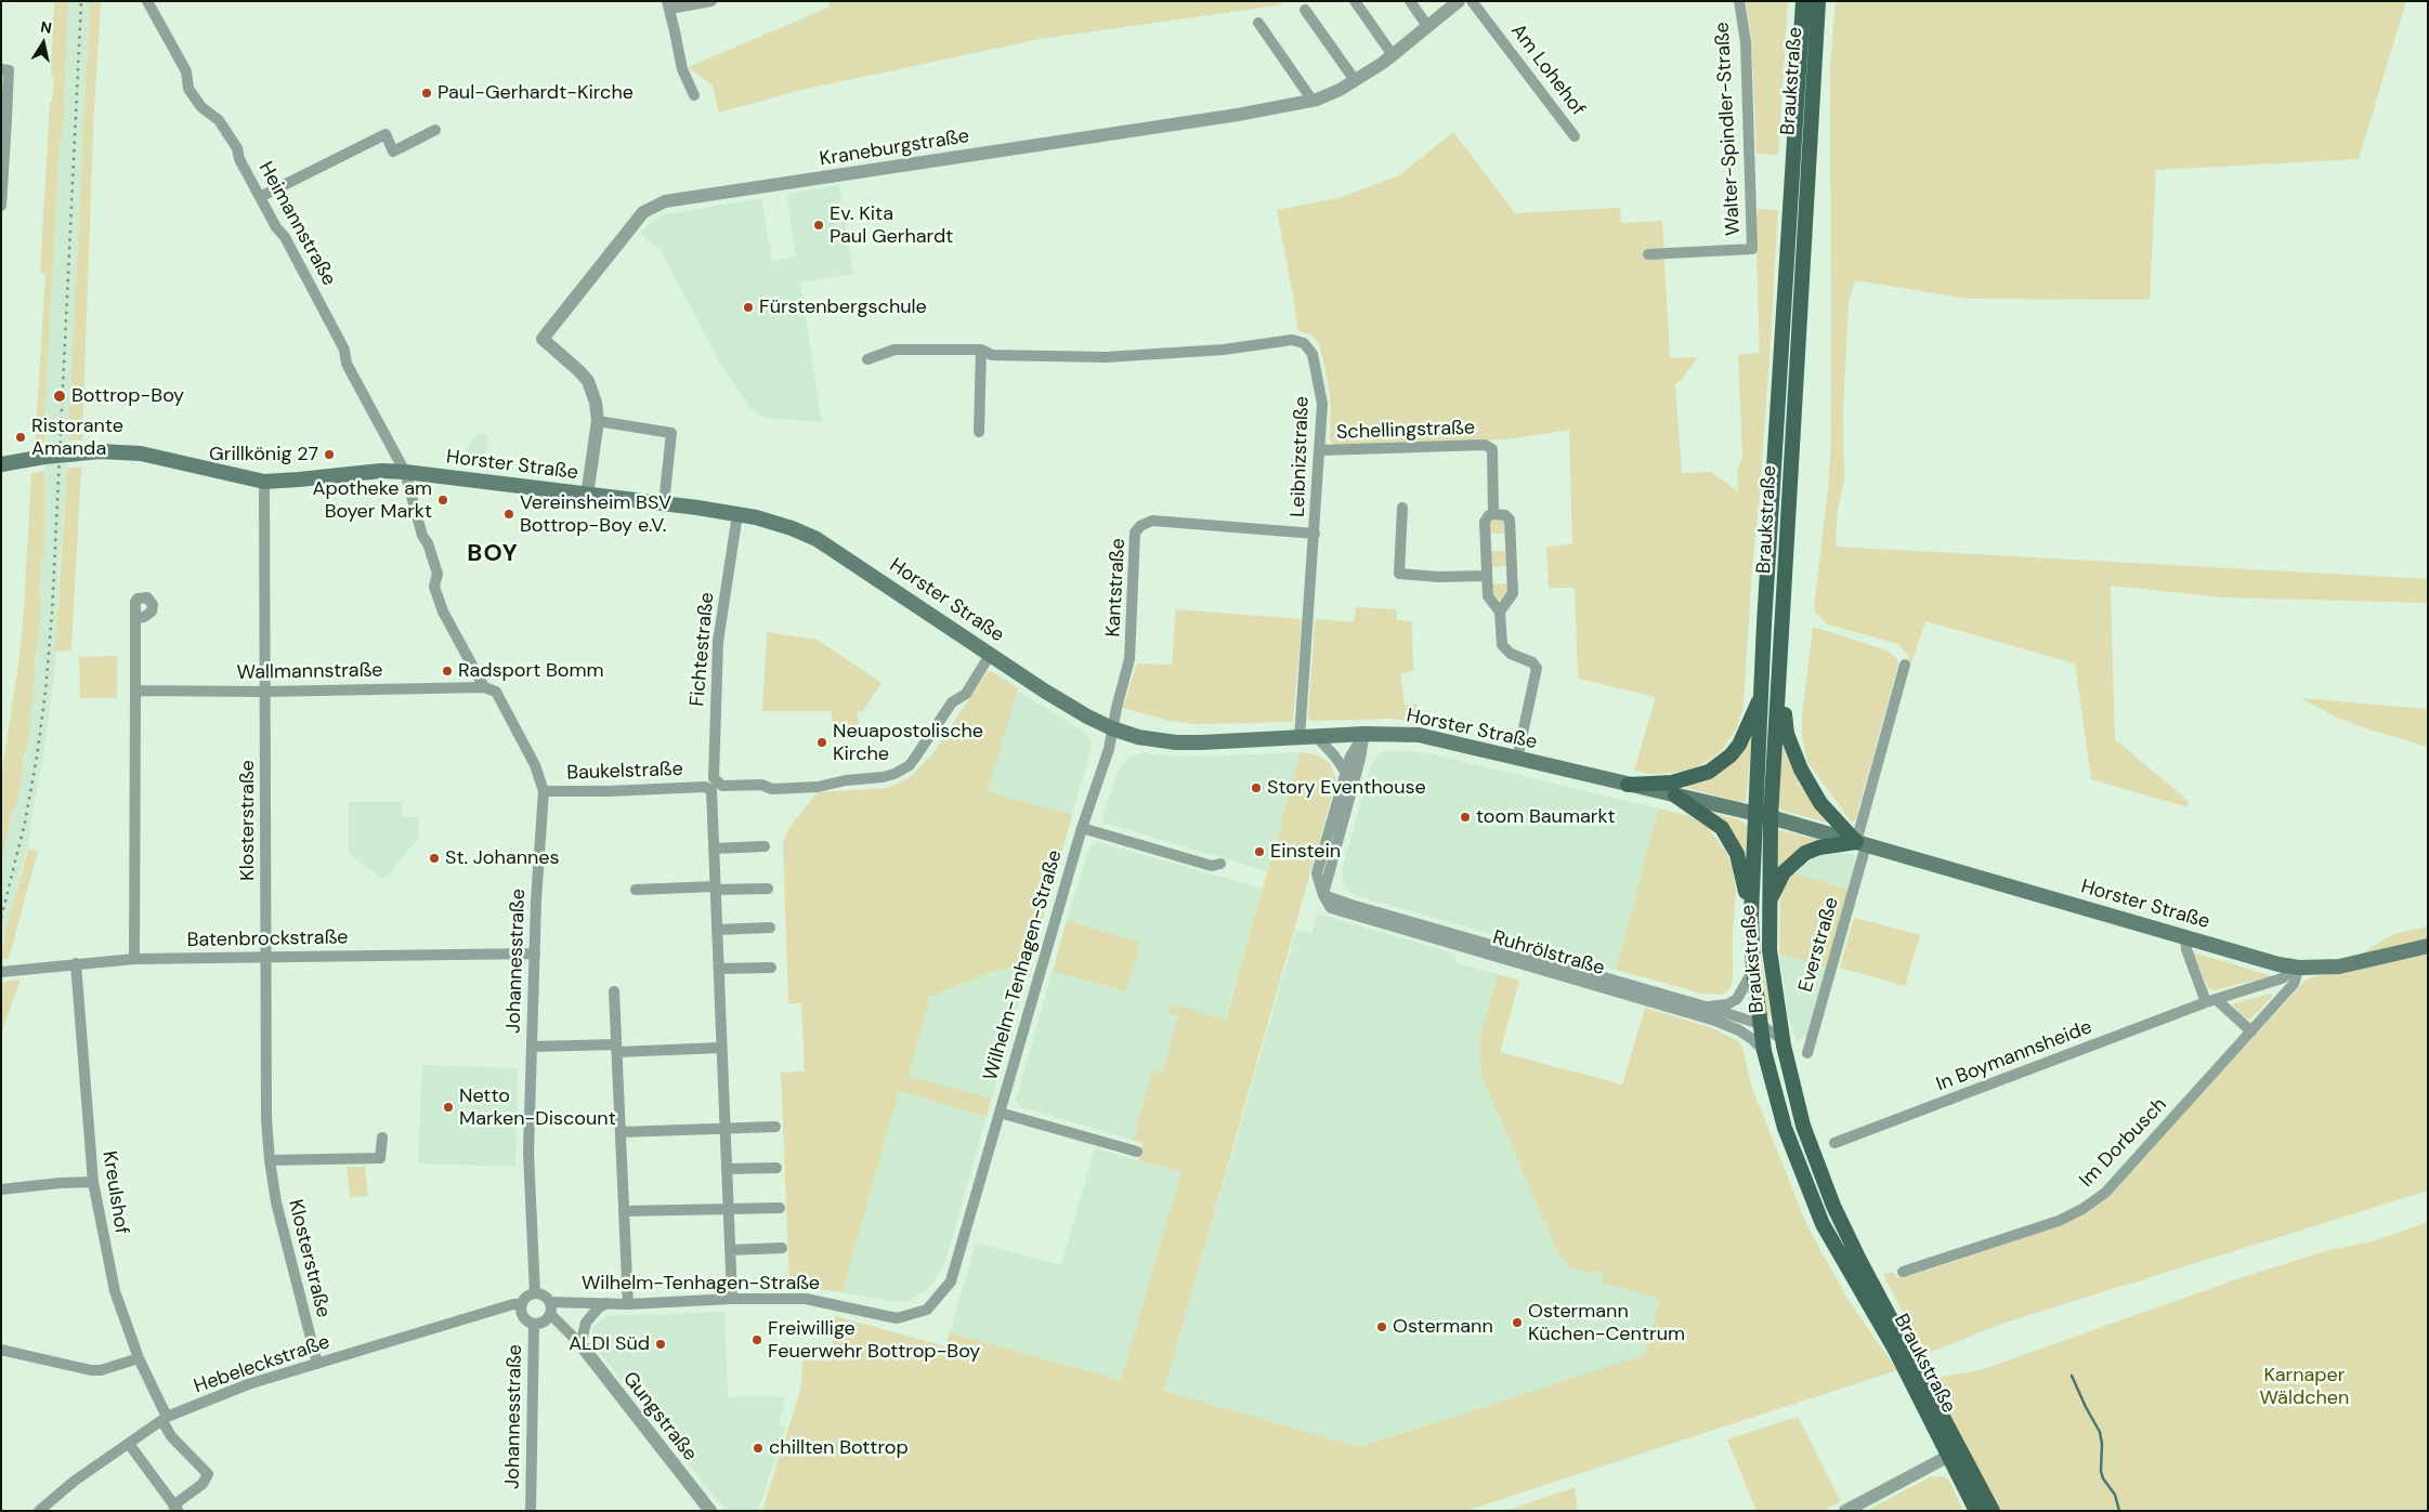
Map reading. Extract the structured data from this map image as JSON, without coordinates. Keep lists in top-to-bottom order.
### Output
{
  "streets": {
    "main road": ["Braukstraße", "Horster Straße"],
    "street": [
      "Am Lohehof",
      "Walter-Spindler-Straße",
      "Kraneburgstraße",
      "Heimannstraße",
      "Schellingstraße",
      "Leibnizstraße",
      "Kantstraße",
      "Fichtestraße",
      "Wallmannstraße",
      "Baukelstraße",
      "Klosterstraße",
      "Batenbrockstraße",
      "Everstraße",
      "Ruhrölstraße",
      "Johannesstraße",
      "Wilhelm-Tenhagen-Straße",
      "In Boymannsheide",
      "Im Dorbusch",
      "Kreulshof",
      "Hebeleckstraße",
      "Gungstraße"
    ]
  },
  "crossings": [
    ["Braukstraße", "Horster Straße"],
    ["Braukstraße", "Ruhrölstraße"],
    ["Heimannstraße", "Horster Straße"],
    ["Heimannstraße", "Johannesstraße"],
    ["Schellingstraße", "Leibnizstraße"],
    ["Leibnizstraße", "Horster Straße"],
    ["Leibnizstraße", "Kantstraße"],
    ["Horster Straße", "Kantstraße"],
    ["Horster Straße", "Fichtestraße"],
    ["Horster Straße", "Klosterstraße"],
    ["Horster Straße", "Everstraße"],
    ["Horster Straße", "Johannesstraße"],
    ["Horster Straße", "Wilhelm-Tenhagen-Straße"],
    ["Horster Straße", "In Boymannsheide"],
    ["Horster Straße", "Im Dorbusch"],
    ["Kantstraße", "Wilhelm-Tenhagen-Straße"],
    ["Wallmannstraße", "Klosterstraße"],
    ["Wallmannstraße", "Johannesstraße"],
    ["Baukelstraße", "Johannesstraße"],
    ["Klosterstraße", "Batenbrockstraße"],
    ["Klosterstraße", "Hebeleckstraße"],
    ["Batenbrockstraße", "Johannesstraße"],
    ["Batenbrockstraße", "Kreulshof"],
    ["Johannesstraße", "Wilhelm-Tenhagen-Straße"],
    ["Johannesstraße", "Hebeleckstraße"],
    ["Johannesstraße", "Gungstraße"],
    ["Wilhelm-Tenhagen-Straße", "Hebeleckstraße"],
    ["Wilhelm-Tenhagen-Straße", "Gungstraße"],
    ["In Boymannsheide", "Im Dorbusch"],
    ["Kreulshof", "Hebeleckstraße"],
    ["Hebeleckstraße", "Gungstraße"]
  ],
  "districts": ["BOY"],
  "parks": ["Karnaper Wäldchen"],
  "places": [
    "Paul-Gerhardt-Kirche",
    "Ev. Kita Paul Gerhardt",
    "Fürstenbergschule",
    "Bottrop-Boy",
    "Ristorante Amanda",
    "Grillkönig 27",
    "Apotheke am Boyer Markt",
    "Vereinsheim BSV Bottrop-Boy e.V.",
    "Radsport Bomm",
    "Neuapostolische Kirche",
    "Story Eventhouse",
    "toom Baumarkt",
    "Einstein",
    "St. Johannes",
    "Netto Marken-Discount",
    "Ostermann Küchen-Centrum",
    "Ostermann",
    "Freiwillige Feuerwehr Bottrop-Boy",
    "ALDI Süd",
    "chillten Bottrop"
  ],
  "north": "top"
}
